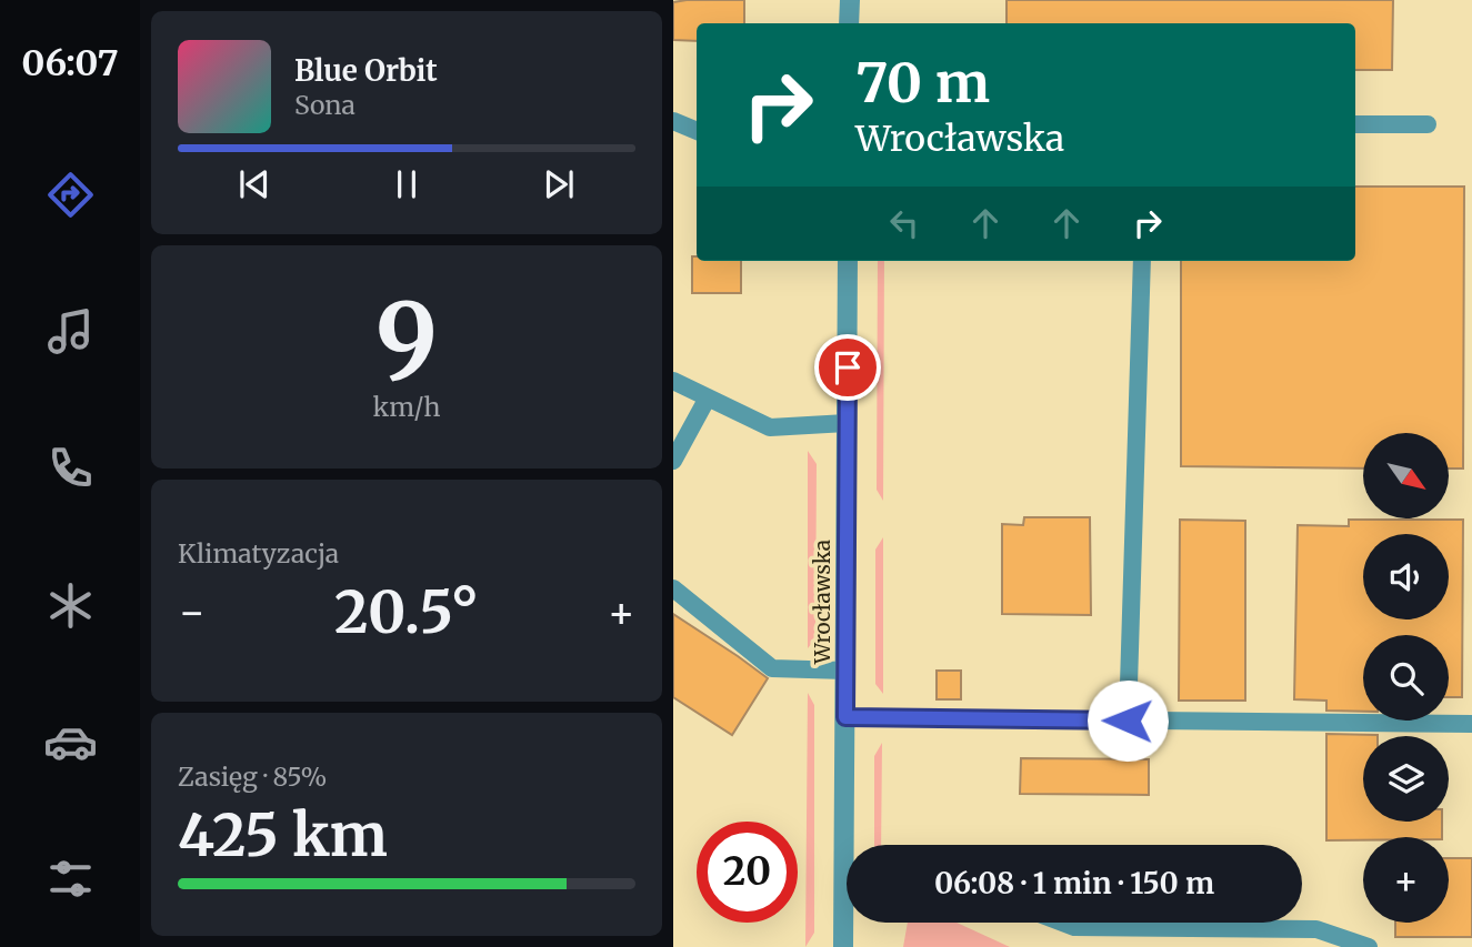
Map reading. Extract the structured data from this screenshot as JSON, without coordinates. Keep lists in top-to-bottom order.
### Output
{
  "streets": {
    "street": ["Wrocławska"]
  },
  "north": "bottom right",
  "page": {
    "tabs": "06:07",
    "turn": ["70 m", "Wrocławska"],
    "song": ["Blue Orbit", "Sona"],
    "tile": [
      ["9", "km/h"],
      "Klimatyzacja",
      ["Zasięg · 85%", "425 km"]
    ],
    "map_buttons": "+",
    "heat": ["−", "20.5°", "+"],
    "limit": "20",
    "trip": "06:08 · 1 min · 150 m"
  }
}
